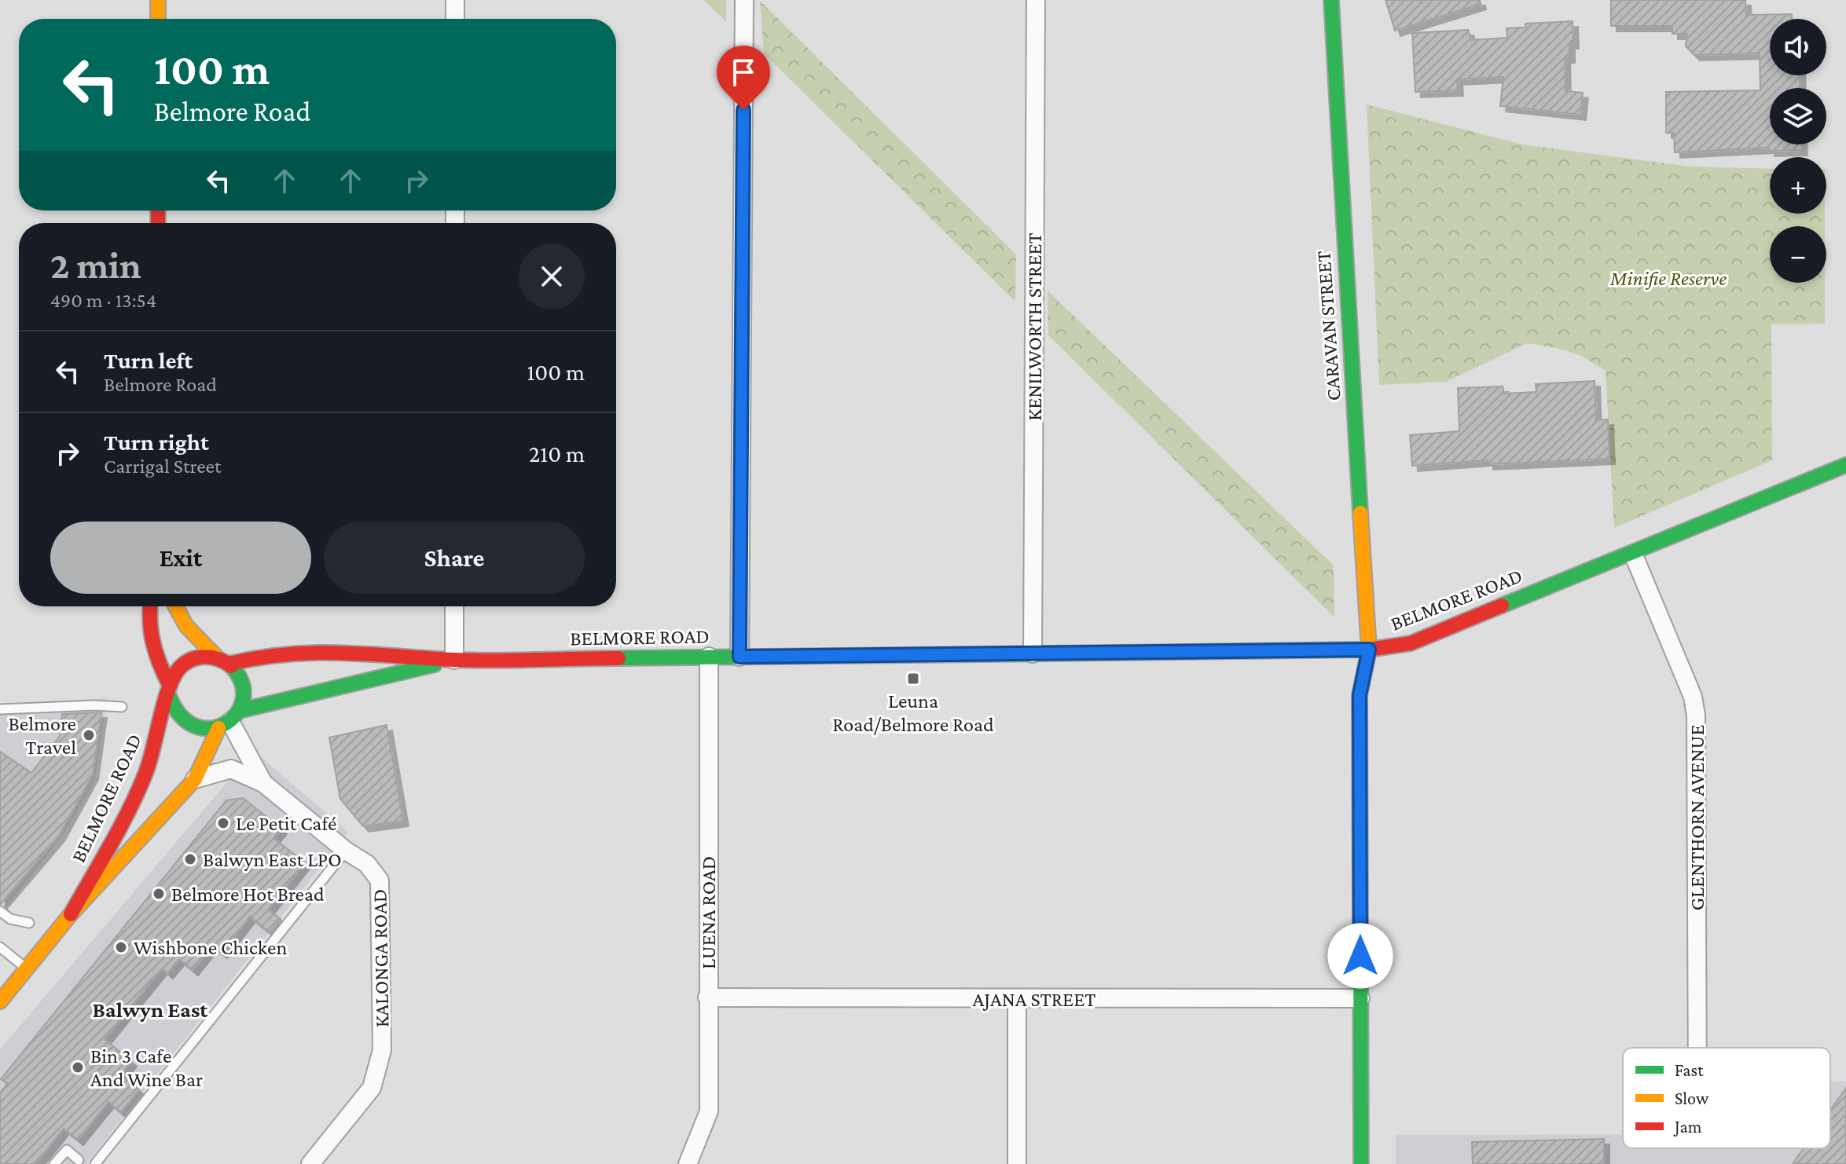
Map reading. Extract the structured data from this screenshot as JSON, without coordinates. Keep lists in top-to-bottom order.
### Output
{
  "streets": {
    "main road": ["CARAVAN STREET", "BELMORE ROAD"],
    "street": [
      "KENILWORTH STREET",
      "GLENTHORN AVENUE",
      "LUENA ROAD",
      "KALONGA ROAD",
      "AJANA STREET"
    ]
  },
  "crossings": [
    ["CARAVAN STREET", "BELMORE ROAD"],
    ["CARAVAN STREET", "AJANA STREET"],
    ["KENILWORTH STREET", "BELMORE ROAD"],
    ["BELMORE ROAD", "GLENTHORN AVENUE"],
    ["BELMORE ROAD", "LUENA ROAD"],
    ["BELMORE ROAD", "KALONGA ROAD"],
    ["LUENA ROAD", "AJANA STREET"]
  ],
  "districts": ["Balwyn East"],
  "parks": ["Minifie Reserve"],
  "places": {
    "transit": ["Leuna Road/Belmore Road"],
    "other": [
      "Belmore Travel",
      "Le Petit Café",
      "Balwyn East LPO",
      "Belmore Hot Bread",
      "Wishbone Chicken",
      "Bin 3 Cafe And Wine Bar"
    ]
  },
  "legend": ["Fast", "Slow", "Jam"],
  "page": {
    "map_buttons": ["+", "−"],
    "turn": ["100 m", "Belmore Road"],
    "heading": ["2 min", "490 m · 13:54"],
    "list": [
      {
        "name": "Turn left",
        "note": "Belmore Road",
        "value": "100 m"
      },
      {
        "name": "Turn right",
        "note": "Carrigal Street",
        "value": "210 m"
      }
    ],
    "buttons": ["Exit", "Share"]
  }
}
